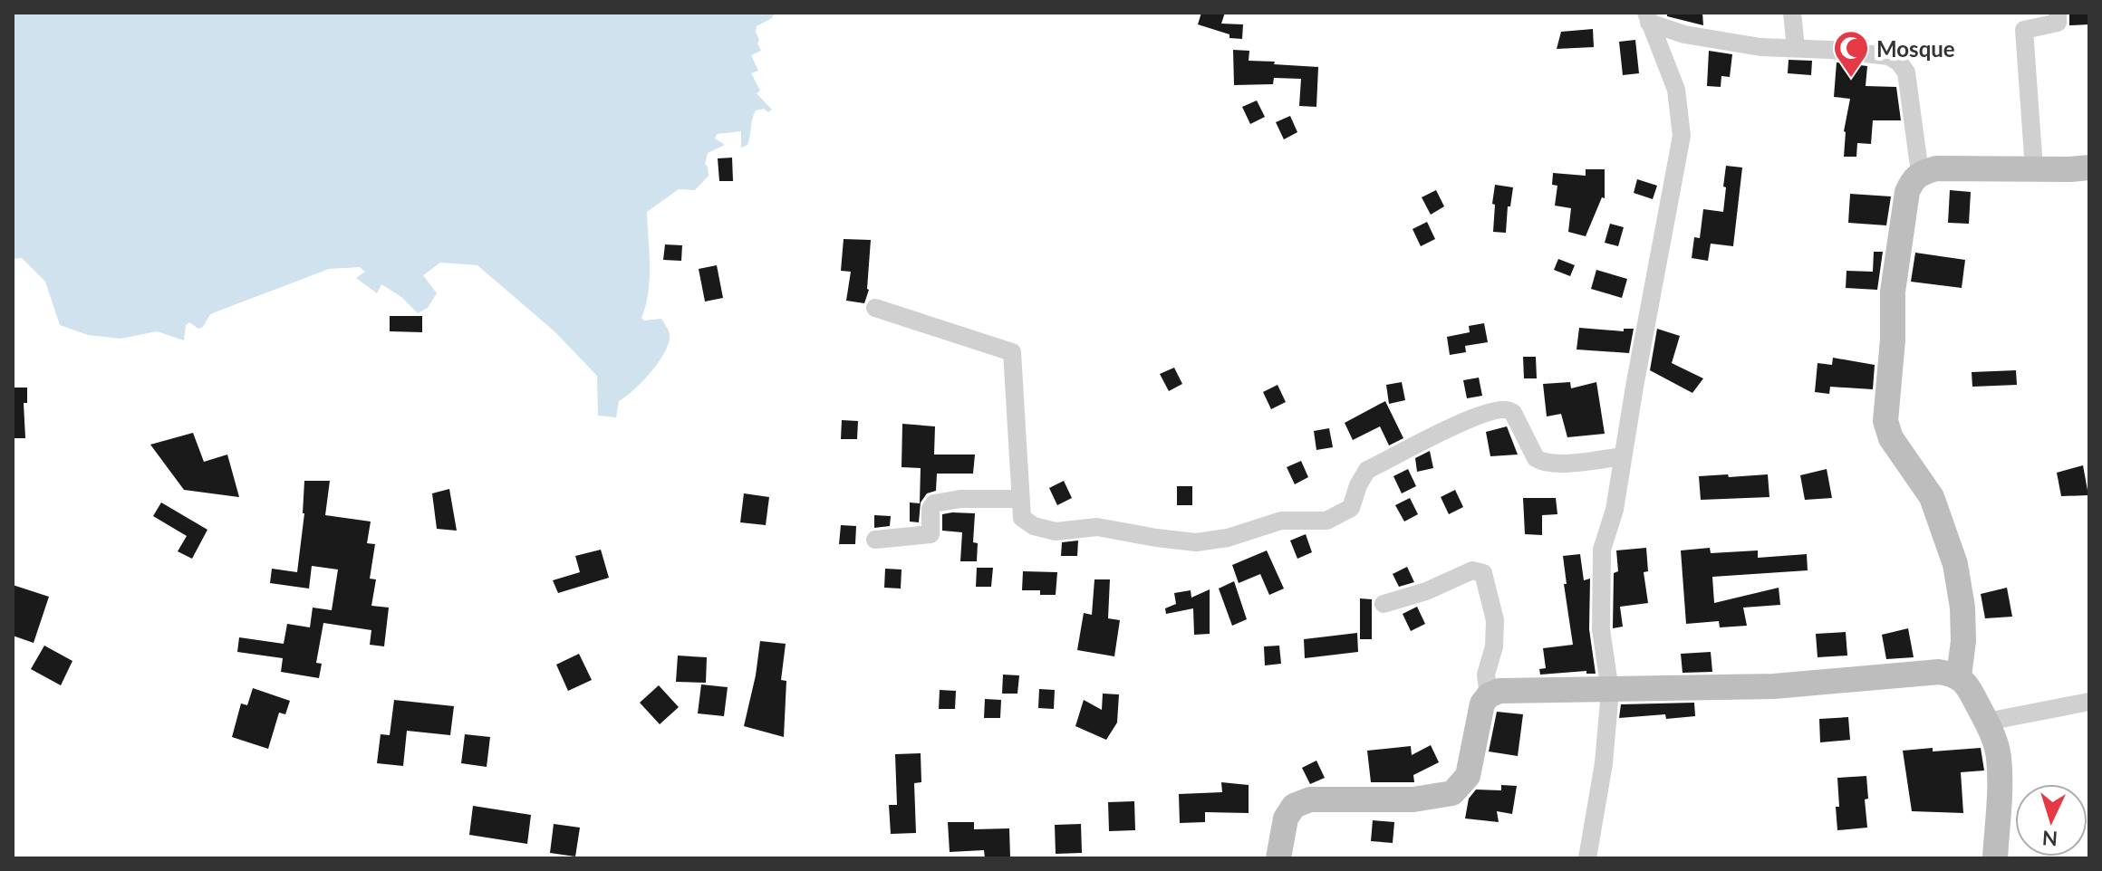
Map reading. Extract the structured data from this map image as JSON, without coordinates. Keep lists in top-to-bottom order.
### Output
{
  "places": {
    "mosque": ["Mosque"]
  },
  "north": "bottom"
}
